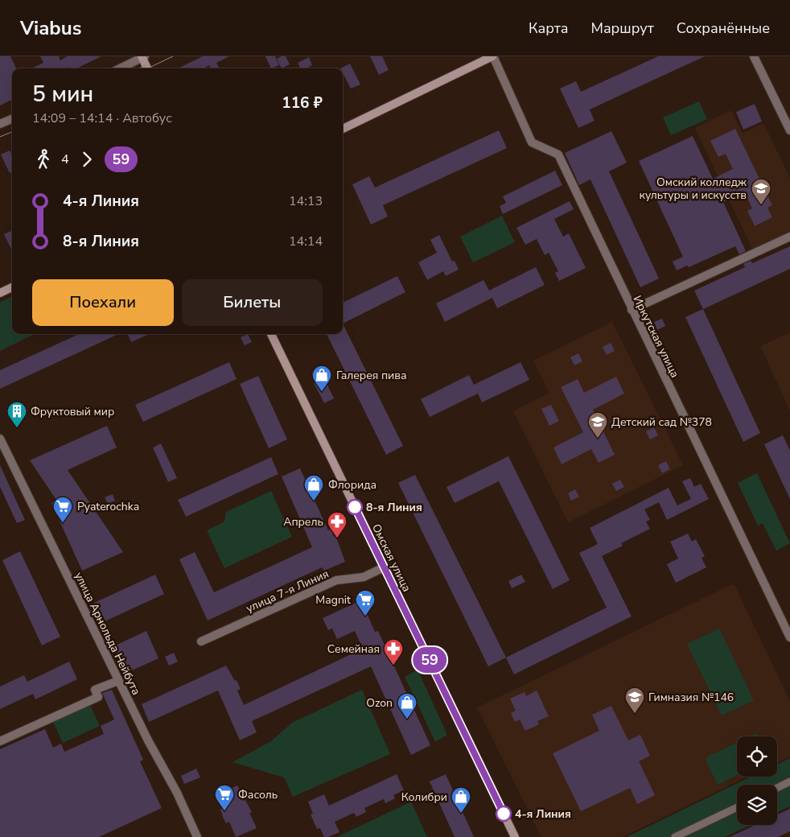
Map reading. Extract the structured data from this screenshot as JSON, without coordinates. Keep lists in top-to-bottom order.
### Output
{
  "streets": {
    "main road": ["Омская улица"],
    "street": ["Иркутская улица", "улица 7-я Линия", "улица Арнольда Нейбута"]
  },
  "crossings": [
    ["Омская улица", "улица 7-я Линия"]
  ],
  "places": {
    "school or university": ["Омский колледж культуры и искусств", "Детский сад №378", "Гимназия №146"],
    "shop": [
      "Галерея пива",
      "Флорида",
      "Ozon",
      "Колибри"
    ],
    "building": ["Фруктовый мир"],
    "other": ["8-я Линия", "4-я Линия"],
    "supermarket": ["Pyaterochka", "Magnit", "Фасоль"],
    "pharmacy": ["Апрель", "Семейная"]
  },
  "lines": ["bus line 59"],
  "page": {
    "header": "Viabus",
    "nav": ["Карта", "Маршрут", "Сохранённые"],
    "on_map": "59",
    "heading": ["5 мин", "14:09 – 14:14 · Автобус", "116 ₽"],
    "legs": ["4", "59"],
    "list": [
      {
        "name": "4-я Линия",
        "value": "14:13"
      },
      {
        "name": "8-я Линия",
        "value": "14:14"
      }
    ],
    "buttons": ["Поехали", "Билеты"]
  }
}
